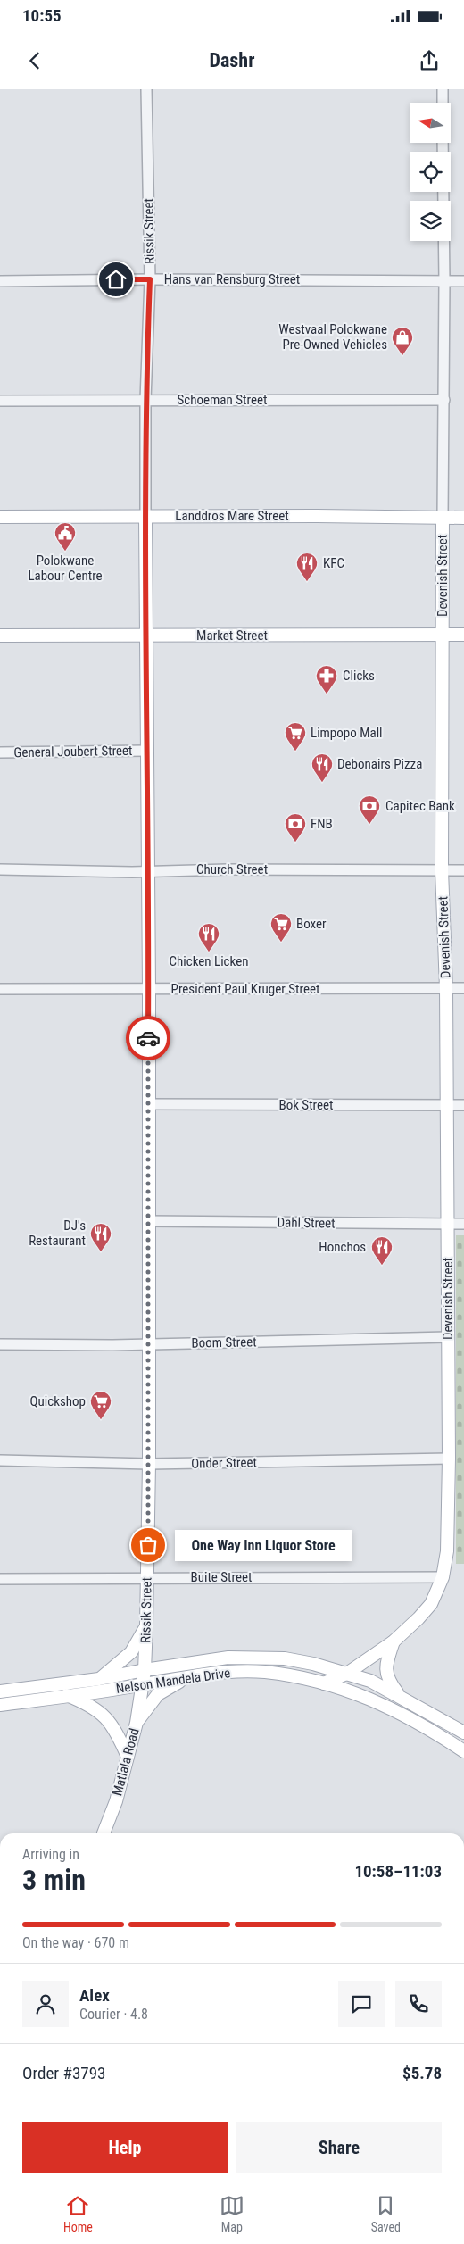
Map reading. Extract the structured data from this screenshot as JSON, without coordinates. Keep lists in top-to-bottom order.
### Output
{
  "streets": {
    "main road": [
      "Rissik Street",
      "Landdros Mare Street",
      "Devenish Street",
      "Market Street",
      "Nelson Mandela Drive",
      "Matlala Road"
    ],
    "street": [
      "Hans van Rensburg Street",
      "Schoeman Street",
      "General Joubert Street",
      "Church Street",
      "President Paul Kruger Street",
      "Bok Street",
      "Dahl Street",
      "Boom Street",
      "Onder Street",
      "Buite Street"
    ]
  },
  "crossings": [
    ["Rissik Street", "Hans van Rensburg Street"],
    ["Rissik Street", "Schoeman Street"],
    ["Rissik Street", "Landdros Mare Street"],
    ["Rissik Street", "Market Street"],
    ["Rissik Street", "General Joubert Street"],
    ["Rissik Street", "Church Street"],
    ["Rissik Street", "President Paul Kruger Street"],
    ["Rissik Street", "Bok Street"],
    ["Rissik Street", "Dahl Street"],
    ["Rissik Street", "Boom Street"],
    ["Rissik Street", "Onder Street"],
    ["Rissik Street", "Buite Street"],
    ["Rissik Street", "Nelson Mandela Drive"],
    ["Rissik Street", "Matlala Road"],
    ["Hans van Rensburg Street", "Devenish Street"],
    ["Schoeman Street", "Devenish Street"],
    ["Landdros Mare Street", "Devenish Street"],
    ["Devenish Street", "Market Street"],
    ["Devenish Street", "Church Street"],
    ["Devenish Street", "President Paul Kruger Street"],
    ["Devenish Street", "Bok Street"],
    ["Devenish Street", "Dahl Street"],
    ["Devenish Street", "Boom Street"],
    ["Devenish Street", "Onder Street"],
    ["Devenish Street", "Buite Street"],
    ["Devenish Street", "Nelson Mandela Drive"],
    ["Nelson Mandela Drive", "Matlala Road"]
  ],
  "places": {
    "shop": ["Westvaal Polokwane Pre-Owned Vehicles"],
    "public building": ["Polokwane Labour Centre"],
    "restaurant": [
      "KFC",
      "Debonairs Pizza",
      "Chicken Licken",
      "DJ's Restaurant",
      "Honchos"
    ],
    "pharmacy": ["Clicks"],
    "supermarket": ["Limpopo Mall", "Boxer", "Quickshop"],
    "bank": ["Capitec Bank", "FNB"],
    "other": ["One Way Inn Liquor Store"]
  },
  "north": "left",
  "page": {
    "status": "10:55",
    "header": "Dashr",
    "bubble": "One Way Inn Liquor Store",
    "heading": ["3 min", "Arriving in", "10:58–11:03"],
    "panel": [
      "Alex",
      "Courier · 4.8",
      "Order #3793",
      "$5.78"
    ],
    "bar": "On the way · 670 m",
    "buttons": ["Help", "Share"],
    "tabs": ["Home", "Map", "Saved"]
  }
}
